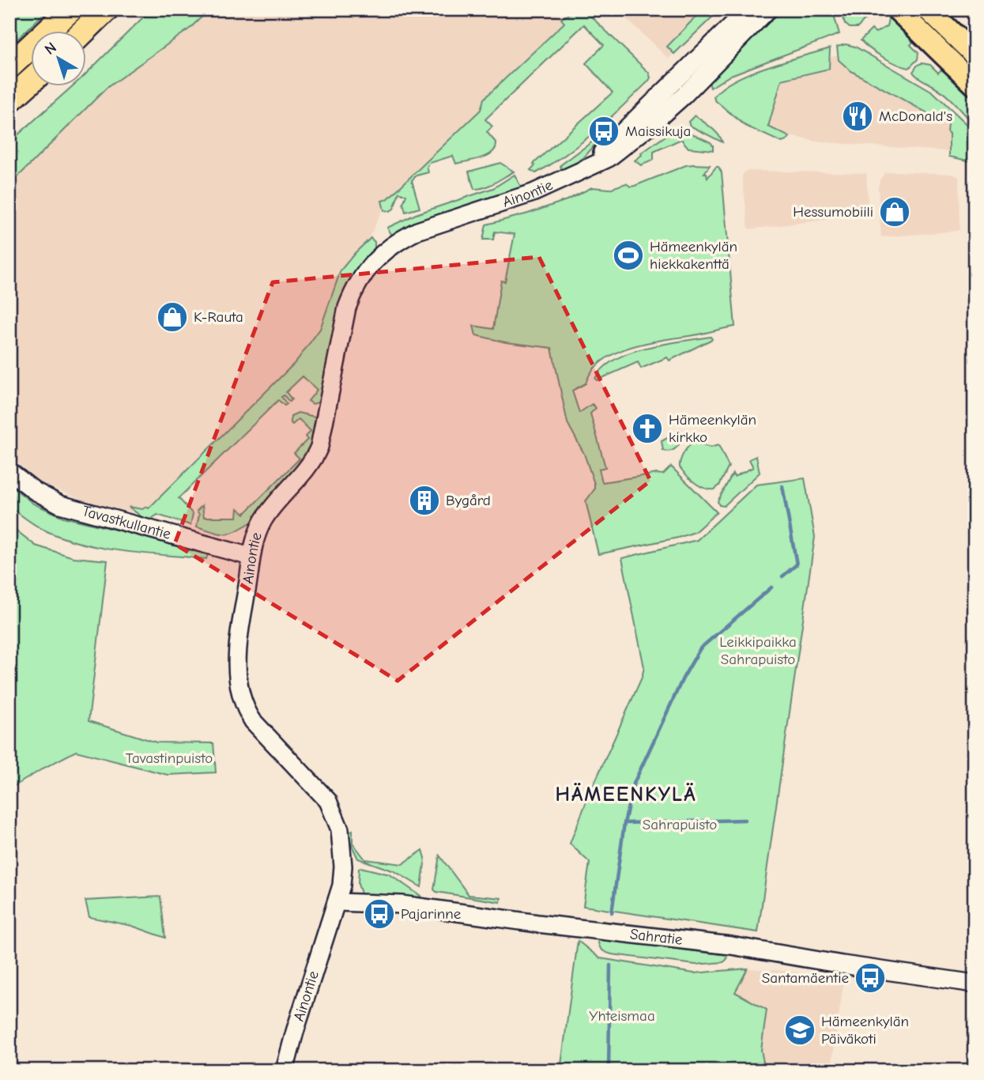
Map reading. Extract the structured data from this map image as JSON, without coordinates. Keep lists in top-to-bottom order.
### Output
{
  "streets": {
    "street": ["Ainontie", "Tavastkullantie", "Sahratie"]
  },
  "crossings": [
    ["Ainontie", "Tavastkullantie"],
    ["Ainontie", "Sahratie"]
  ],
  "districts": ["HÄMEENKYLÄ"],
  "parks": [
    "Leikkipaikka Sahrapuisto",
    "Tavastinpuisto",
    "Sahrapuisto",
    "Yhteismaa"
  ],
  "places": {
    "restaurant": ["McDonald's"],
    "bus stop": ["Maissikuja", "Pajarinne", "Santamäentie"],
    "shop": ["Hessumobiili", "K-Rauta"],
    "sports": ["Hämeenkylän hiekkakenttä"],
    "church": ["Hämeenkylän kirkko"],
    "building": ["Bygård"],
    "school or university": ["Hämeenkylän Päiväkoti"]
  },
  "north": "top left"
}
